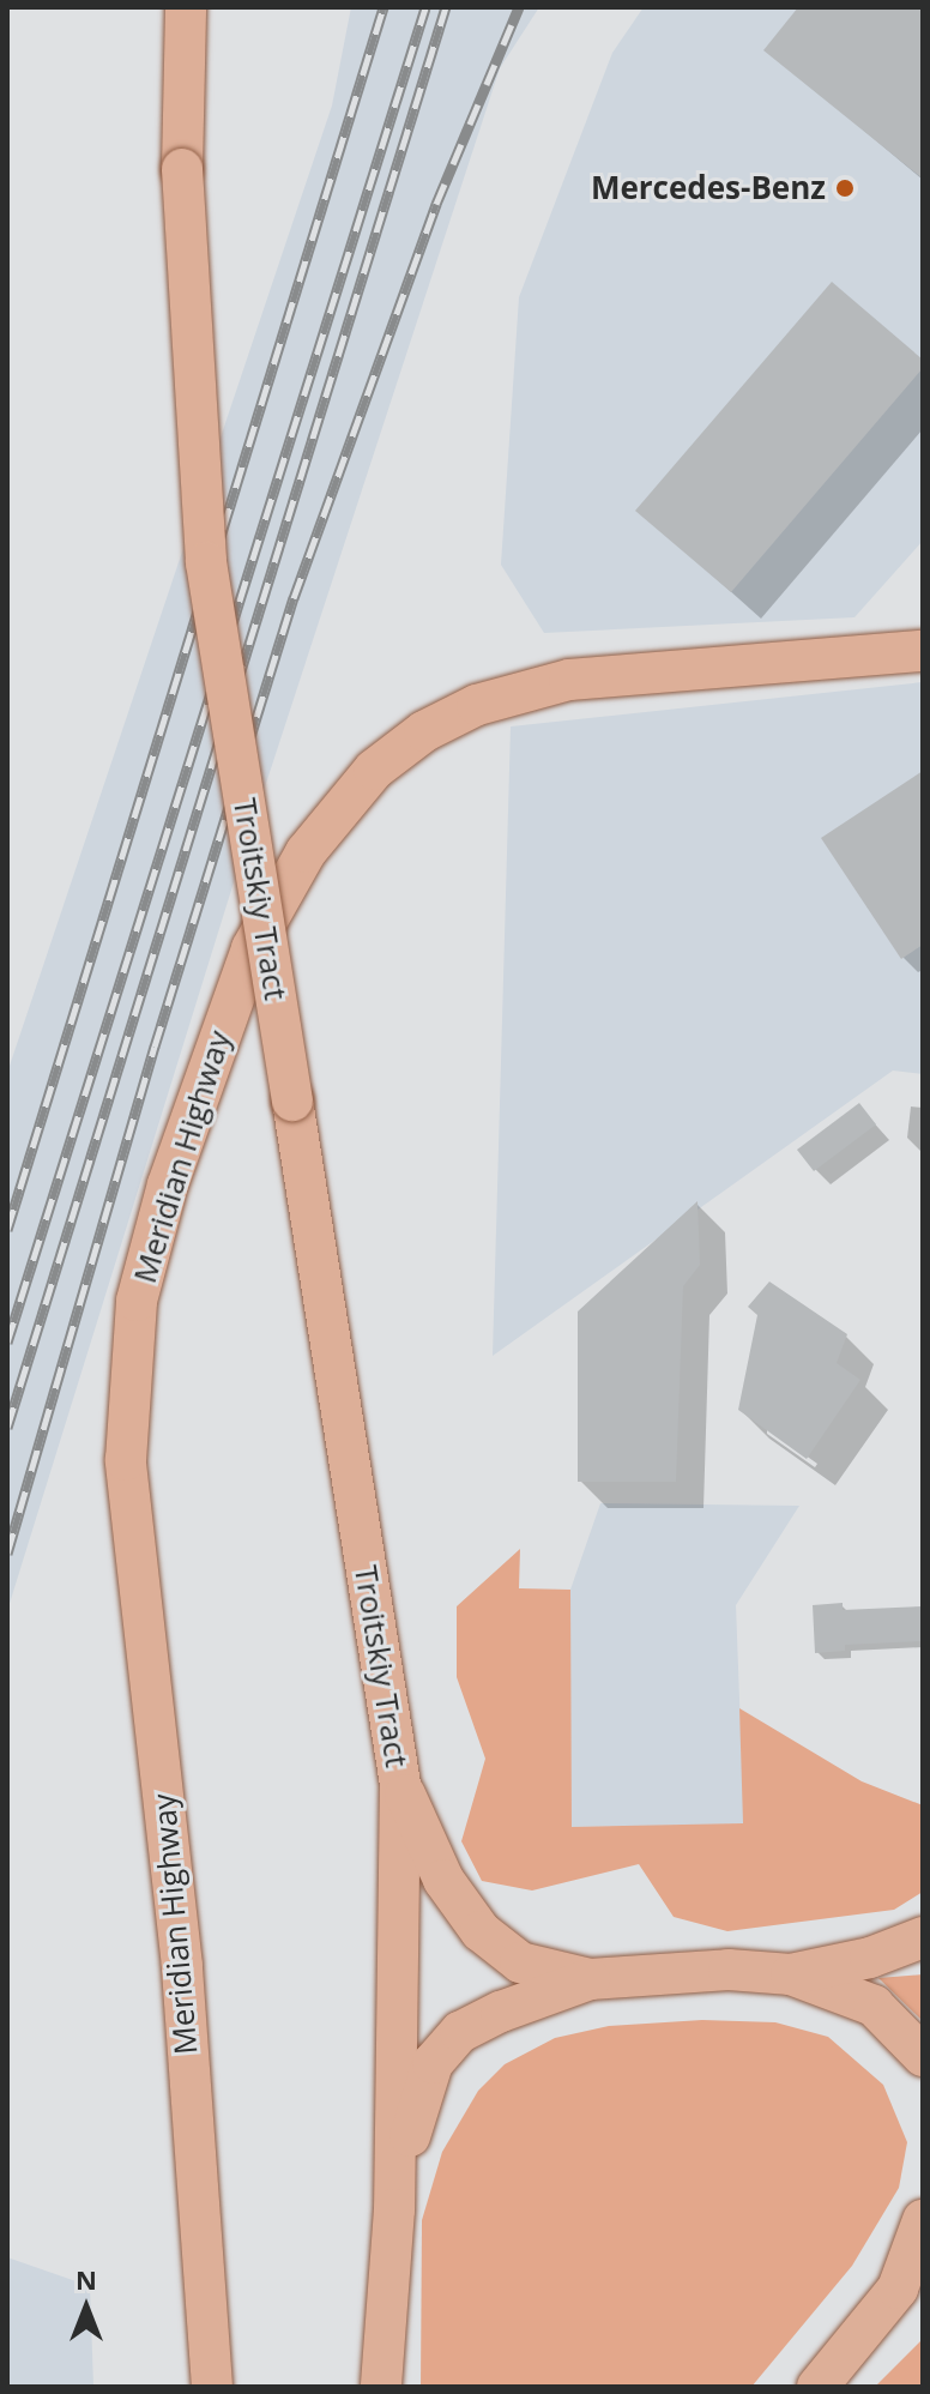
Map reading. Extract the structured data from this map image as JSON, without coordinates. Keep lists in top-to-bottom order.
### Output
{
  "streets": {
    "main road": ["Troitskiy Tract", "Meridian Highway"]
  },
  "places": ["Mercedes-Benz"],
  "north": "top"
}
